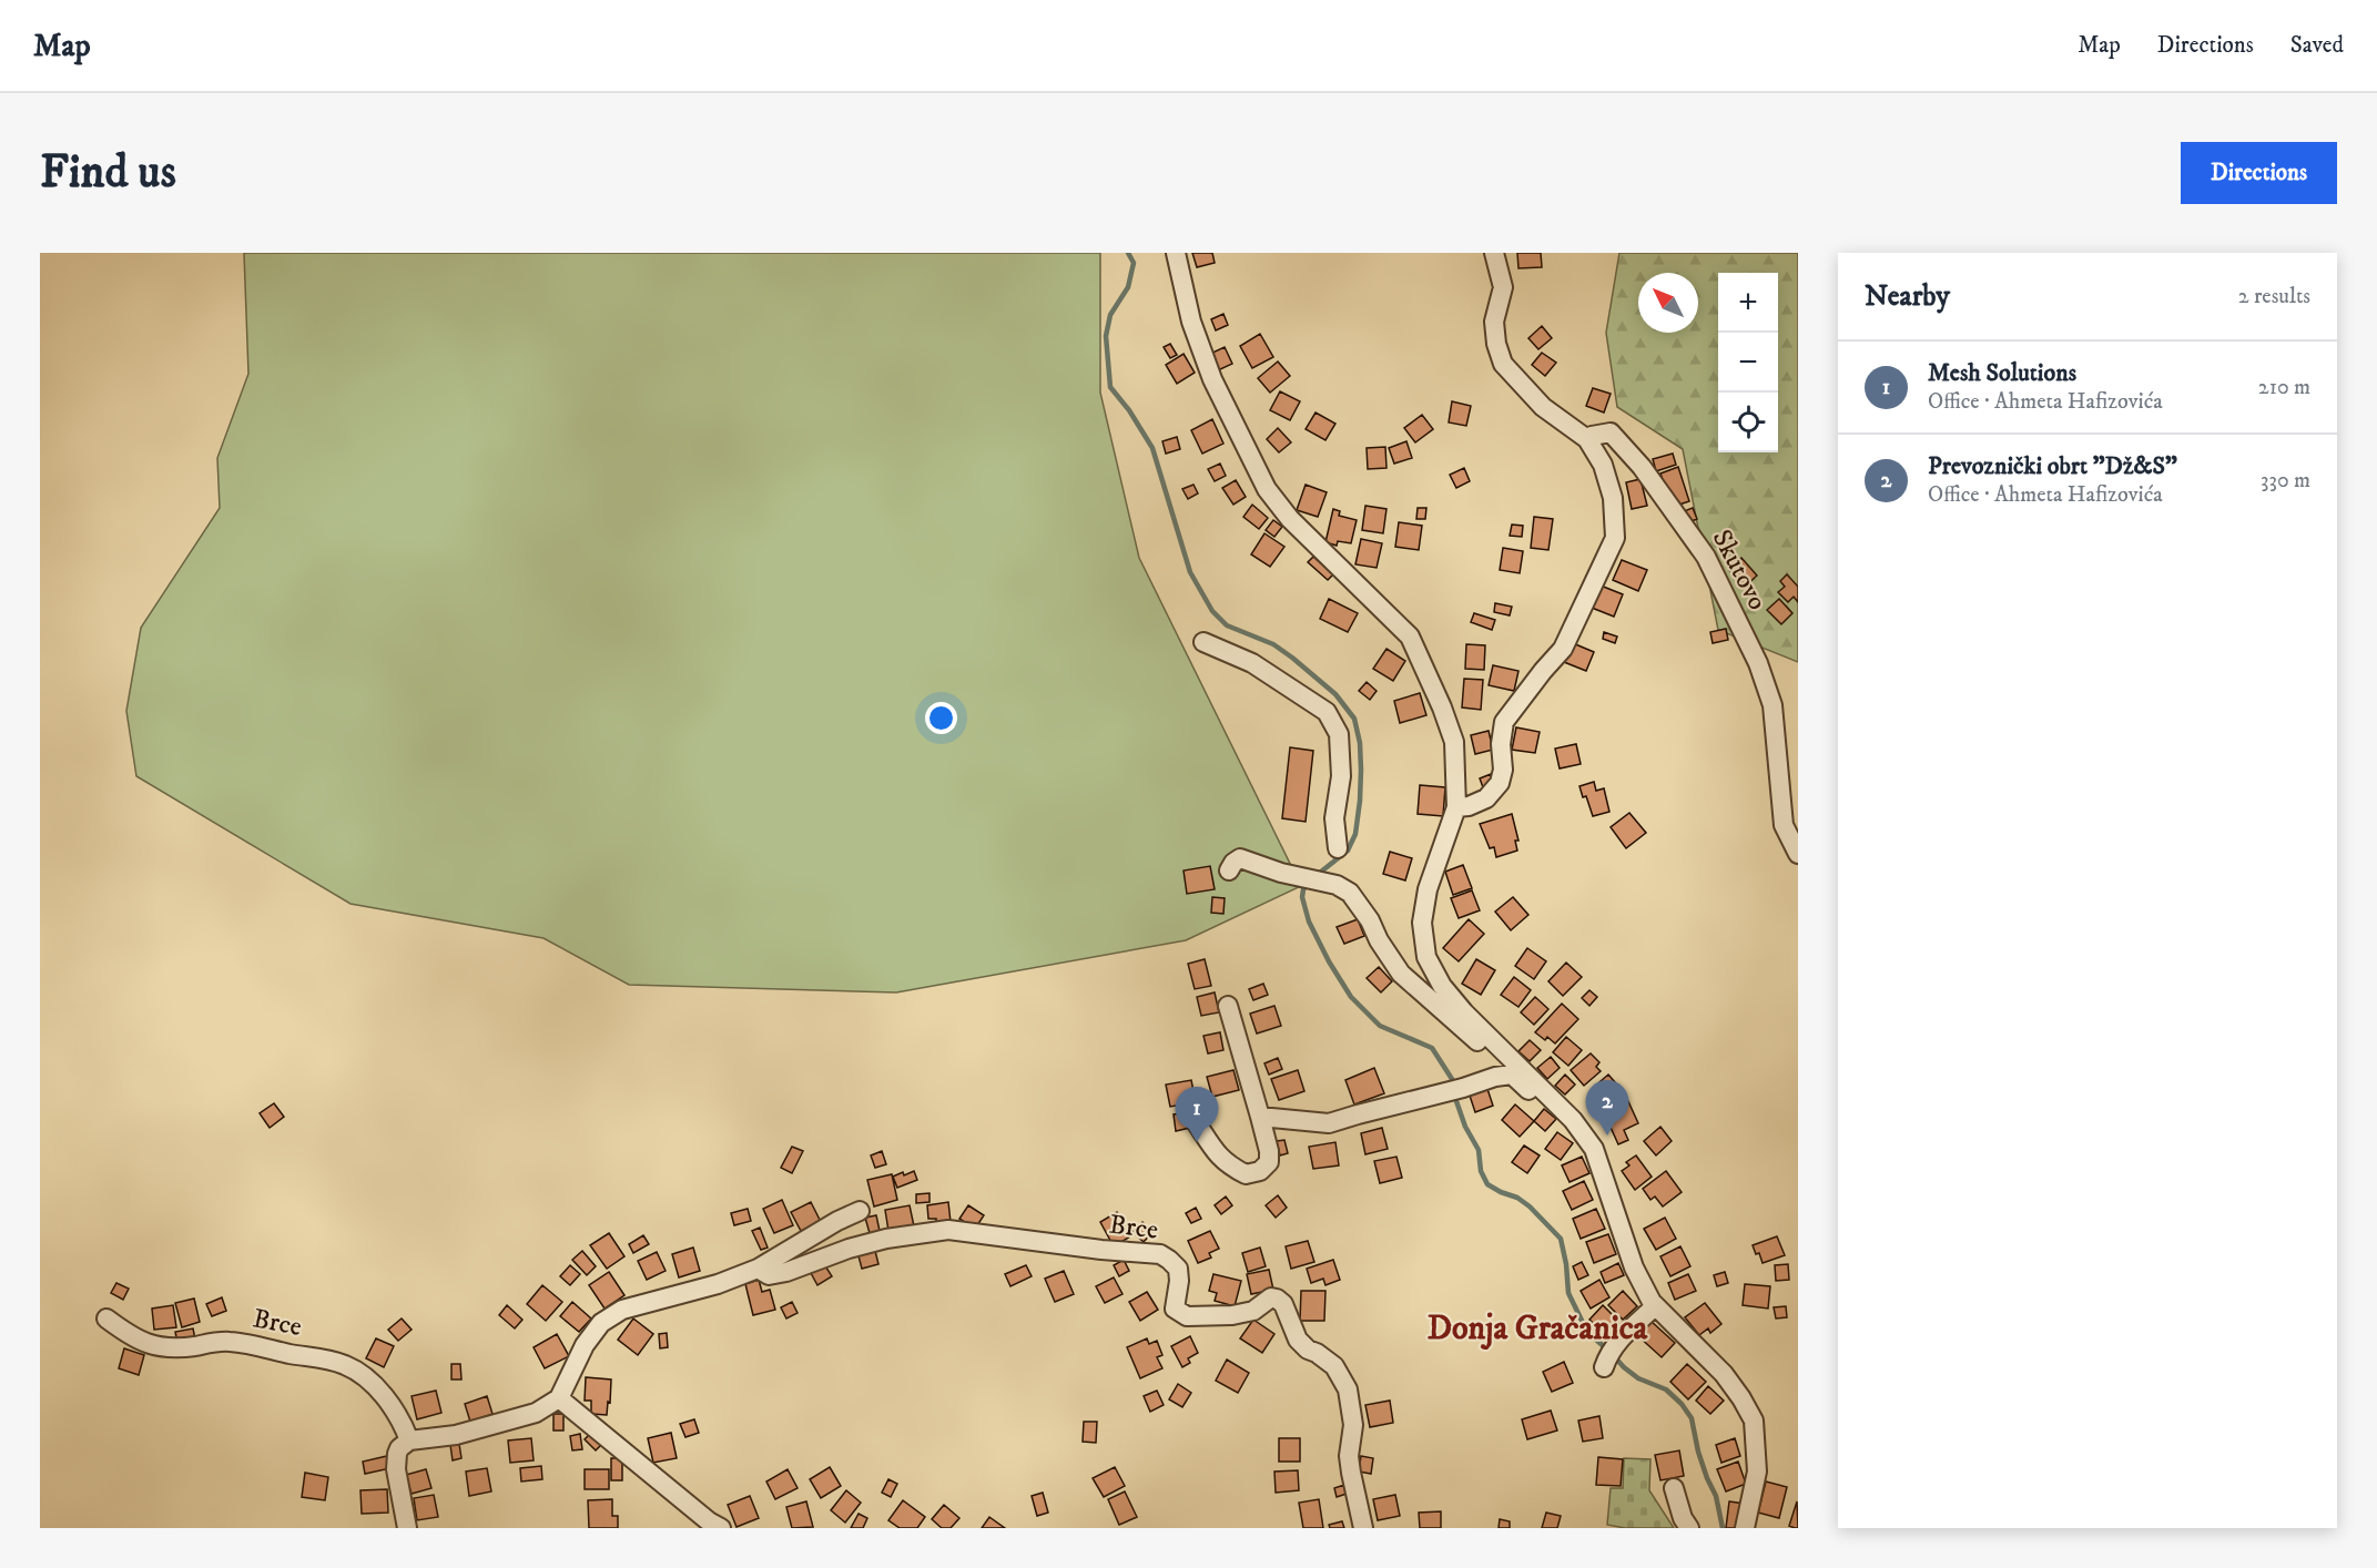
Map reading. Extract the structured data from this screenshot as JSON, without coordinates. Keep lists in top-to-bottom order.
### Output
{
  "streets": {
    "street": ["Skutovo", "Brce"]
  },
  "districts": ["Donja Gračanica"],
  "north": "top left",
  "page": {
    "header": "Map",
    "nav": ["Map", "Directions", "Saved"],
    "buttons": "Directions",
    "title": "Find us",
    "heading": ["Nearby", "2 results"],
    "map_buttons": ["+", "−"],
    "list": [
      {
        "mark": "1",
        "name": "Mesh Solutions",
        "note": "Office · Ahmeta Hafizovića",
        "value": "210 m"
      },
      {
        "mark": "2",
        "name": "Prevoznički obrt \"Dž&S\"",
        "note": "Office · Ahmeta Hafizovića",
        "value": "330 m"
      }
    ],
    "pins": ["2", "1"]
  }
}
